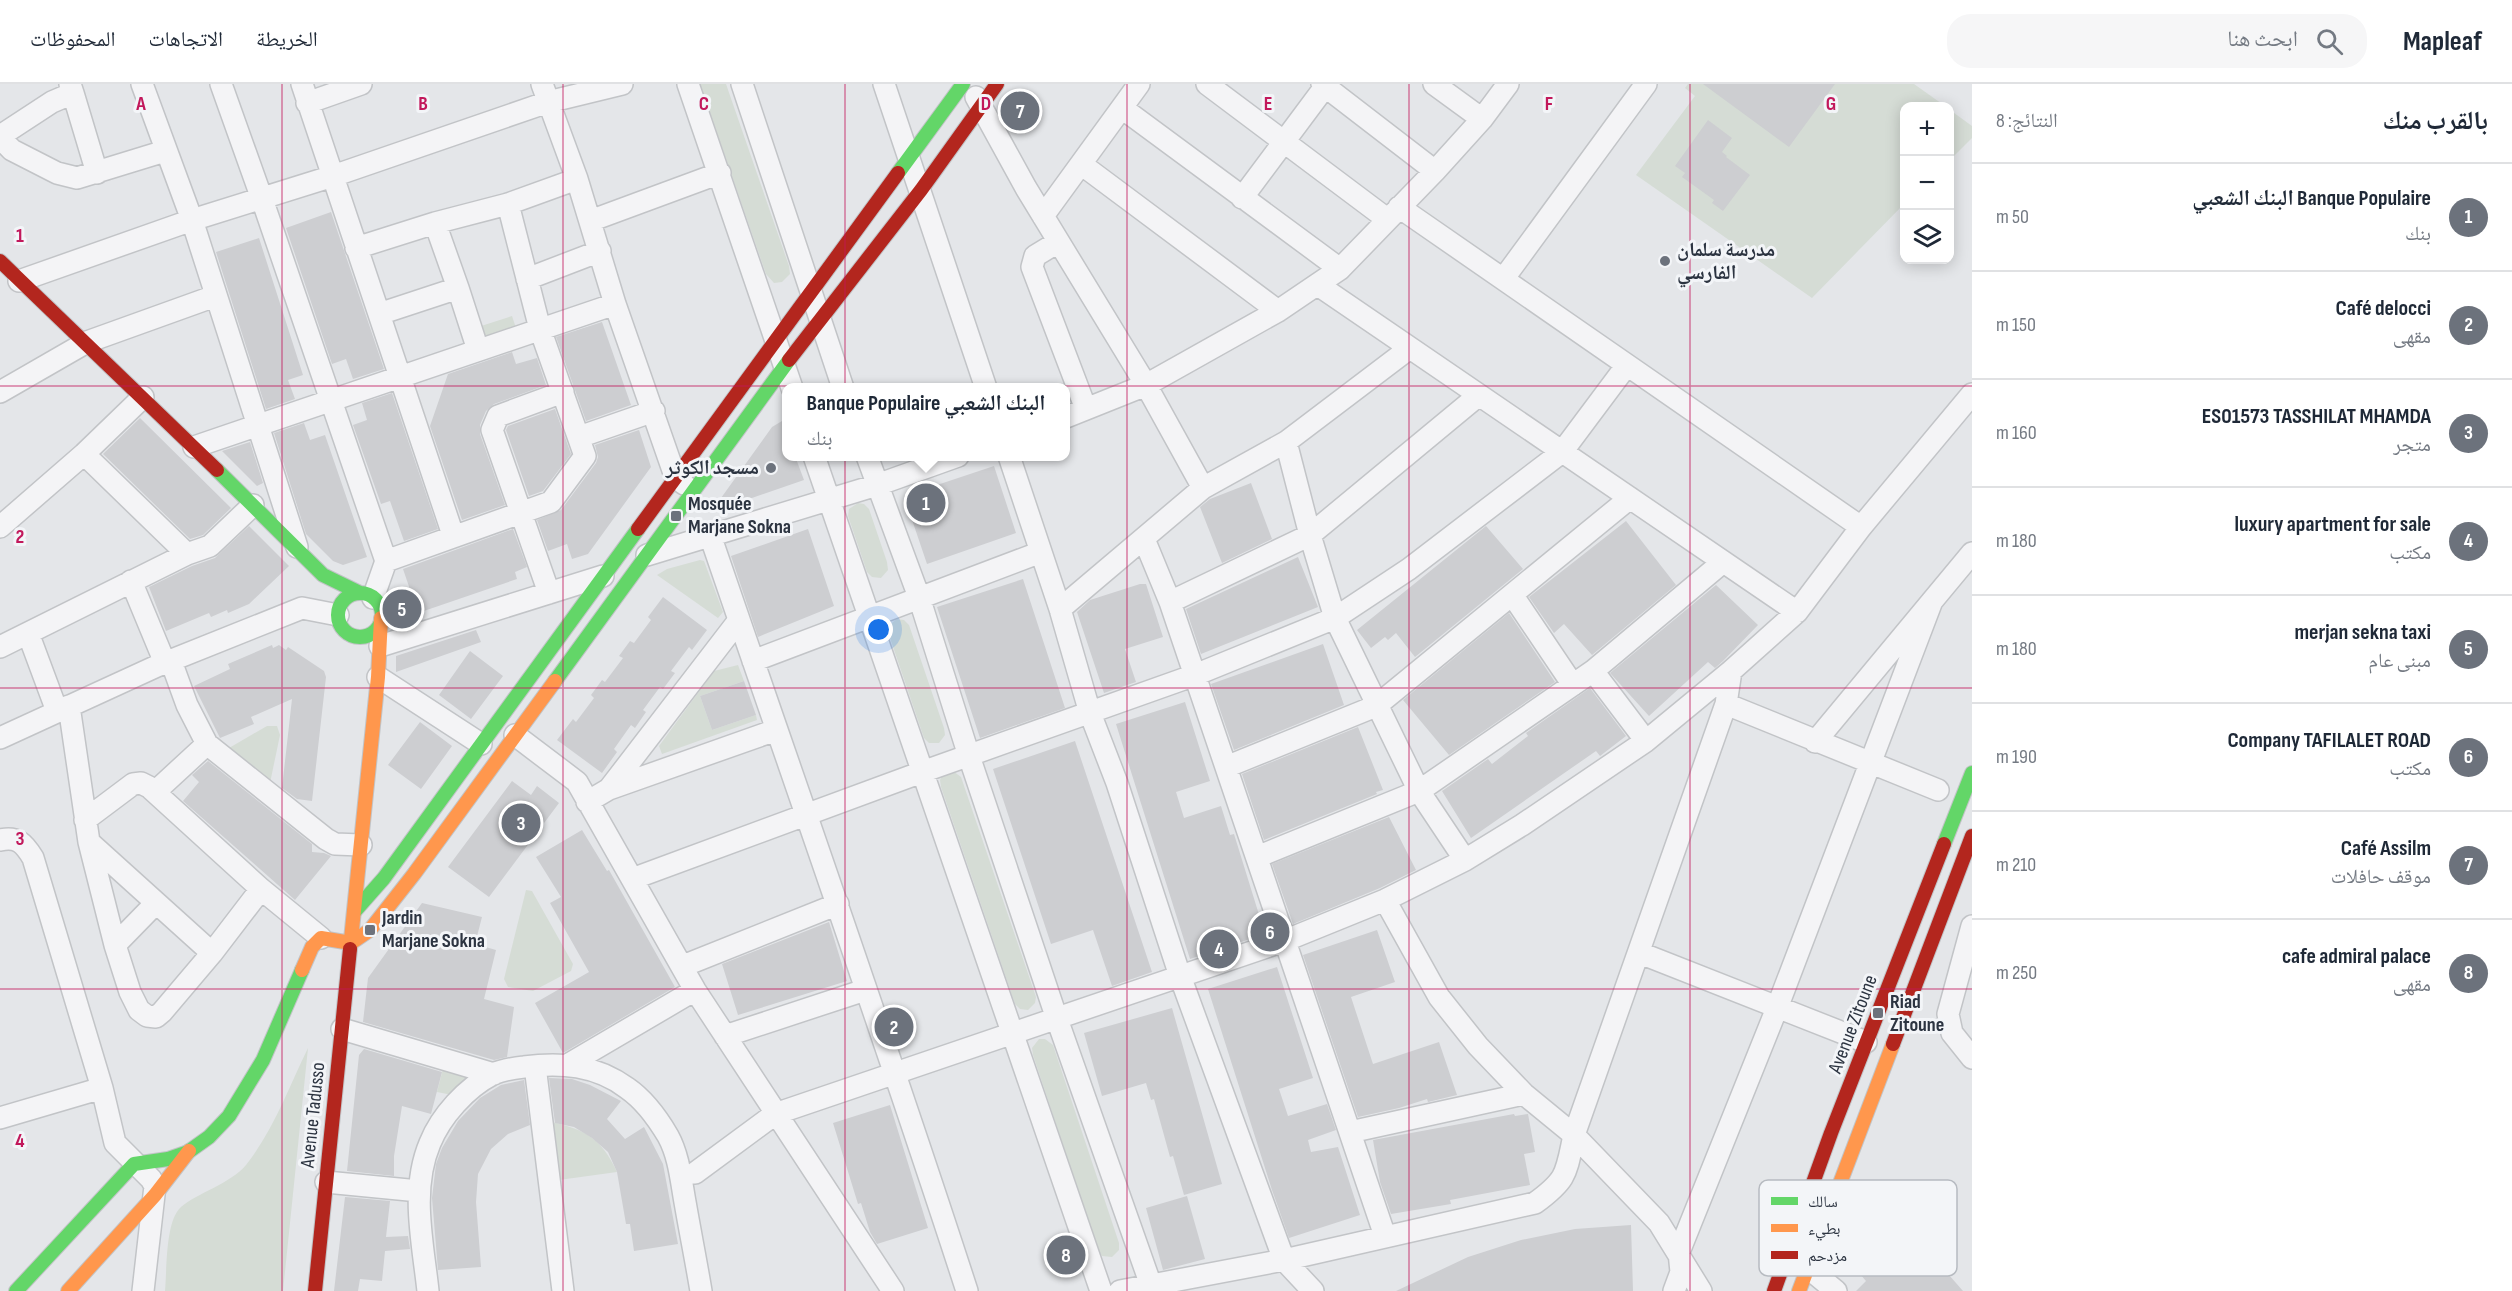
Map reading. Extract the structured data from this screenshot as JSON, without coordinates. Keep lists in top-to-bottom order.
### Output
{
  "streets": {
    "street": ["Avenue Zitoune", "Avenue Tadusso"]
  },
  "places": {
    "other": ["مدرسة سلمان الفارسي", "مسجد الكوثر"],
    "transit": ["Mosquée Marjane Sokna", "Jardin Marjane Sokna", "Riad Zitoune"]
  },
  "legend": ["سالك", "بطيء", "مزدحم"],
  "page": {
    "header": "Mapleaf",
    "search": "ابحث هنا",
    "nav": ["الخريطة", "الاتجاهات", "المحفوظات"],
    "heading": ["بالقرب منك", "النتائج: 8"],
    "pins": [
      "7",
      "1",
      "5",
      "3",
      "6",
      "4",
      "2",
      "8"
    ],
    "map_buttons": ["+", "−"],
    "list": [
      {
        "mark": "1",
        "name": "Banque Populaire البنك الشعبي",
        "note": "بنك",
        "value": "50 m"
      },
      {
        "mark": "2",
        "name": "Café delocci",
        "note": "مقهى",
        "value": "150 m"
      },
      {
        "mark": "3",
        "name": "ES01573 TASSHILAT MHAMDA",
        "note": "متجر",
        "value": "160 m"
      },
      {
        "mark": "4",
        "name": "luxury apartment for sale",
        "note": "مكتب",
        "value": "180 m"
      },
      {
        "mark": "5",
        "name": "merjan sekna taxi",
        "note": "مبنى عام",
        "value": "180 m"
      },
      {
        "mark": "6",
        "name": "Company TAFILALET ROAD",
        "note": "مكتب",
        "value": "190 m"
      },
      {
        "mark": "7",
        "name": "Café Assilm",
        "note": "موقف حافلات",
        "value": "210 m"
      },
      {
        "mark": "8",
        "name": "cafe admiral palace",
        "note": "مقهى",
        "value": "250 m"
      }
    ],
    "popup": ["Banque Populaire البنك الشعبي", "بنك"]
  },
  "grid": {
    "columns": [
      "A",
      "B",
      "C",
      "D",
      "E",
      "F",
      "G"
    ],
    "rows": [
      "1",
      "2",
      "3",
      "4"
    ]
  }
}
